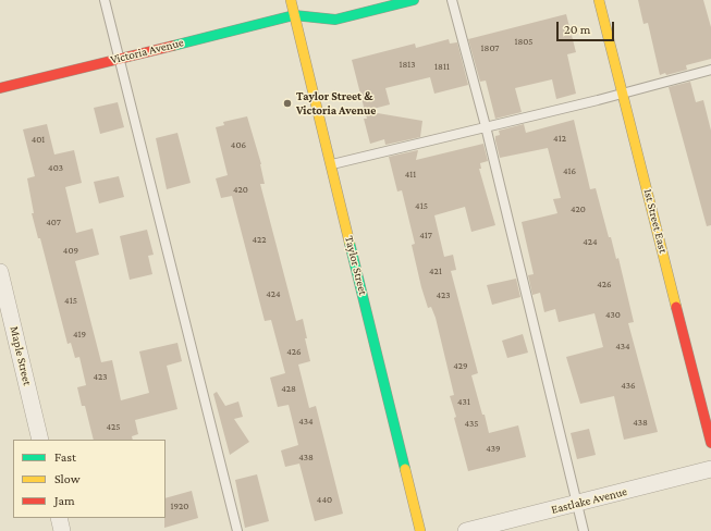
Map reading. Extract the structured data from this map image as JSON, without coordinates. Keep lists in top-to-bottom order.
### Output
{
  "streets": {
    "street": [
      "Victoria Avenue",
      "1st Street East",
      "Taylor Street",
      "Maple Street",
      "Eastlake Avenue"
    ]
  },
  "crossings": [
    ["Victoria Avenue", "Taylor Street"]
  ],
  "places": ["Taylor Street & Victoria Avenue"],
  "house_numbers": [
    "1805",
    "1807",
    "1813",
    "1811",
    "412",
    "401",
    "406",
    "403",
    "416",
    "411",
    "420",
    "415",
    "420",
    "407",
    "417",
    "422",
    "424",
    "409",
    "421",
    "426",
    "424",
    "423",
    "415",
    "430",
    "419",
    "434",
    "426",
    "429",
    "423",
    "436",
    "428",
    "431",
    "434",
    "438",
    "435",
    "425",
    "439",
    "438",
    "440",
    "1920"
  ],
  "legend": ["Fast", "Slow", "Jam"],
  "scale_bar": "20 m"
}
